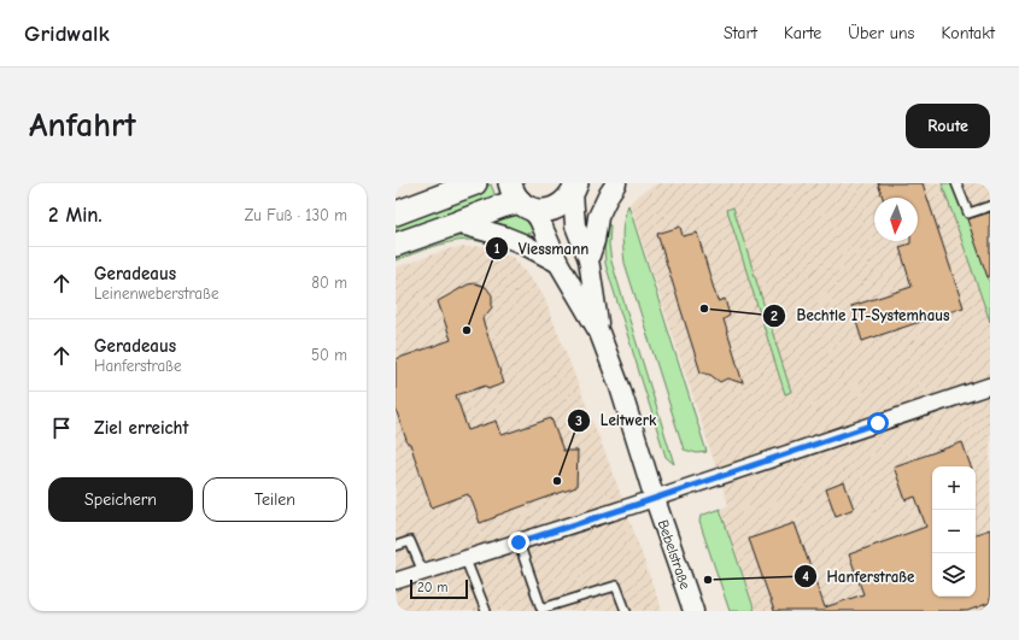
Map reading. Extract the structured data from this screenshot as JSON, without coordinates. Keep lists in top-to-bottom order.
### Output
{
  "streets": {
    "street": ["Bebelstraße"]
  },
  "places": [
    "Bechtle IT-Systemhaus",
    "Viessmann",
    "Leitwerk",
    "Hanferstraße"
  ],
  "scale_bar": "20 m",
  "north": "bottom",
  "page": {
    "header": "Gridwalk",
    "nav": [
      "Start",
      "Karte",
      "Über uns",
      "Kontakt"
    ],
    "buttons": [
      "Route",
      ["Speichern", "Teilen"]
    ],
    "title": "Anfahrt",
    "heading": ["2 Min.", "Zu Fuß · 130 m"],
    "list": [
      ["Geradeaus", "Leinenweberstraße", "80 m"],
      ["Geradeaus", "Hanferstraße", "50 m"],
      "Ziel erreicht"
    ],
    "map_buttons": ["+", "−"],
    "scale": "20 m"
  }
}
